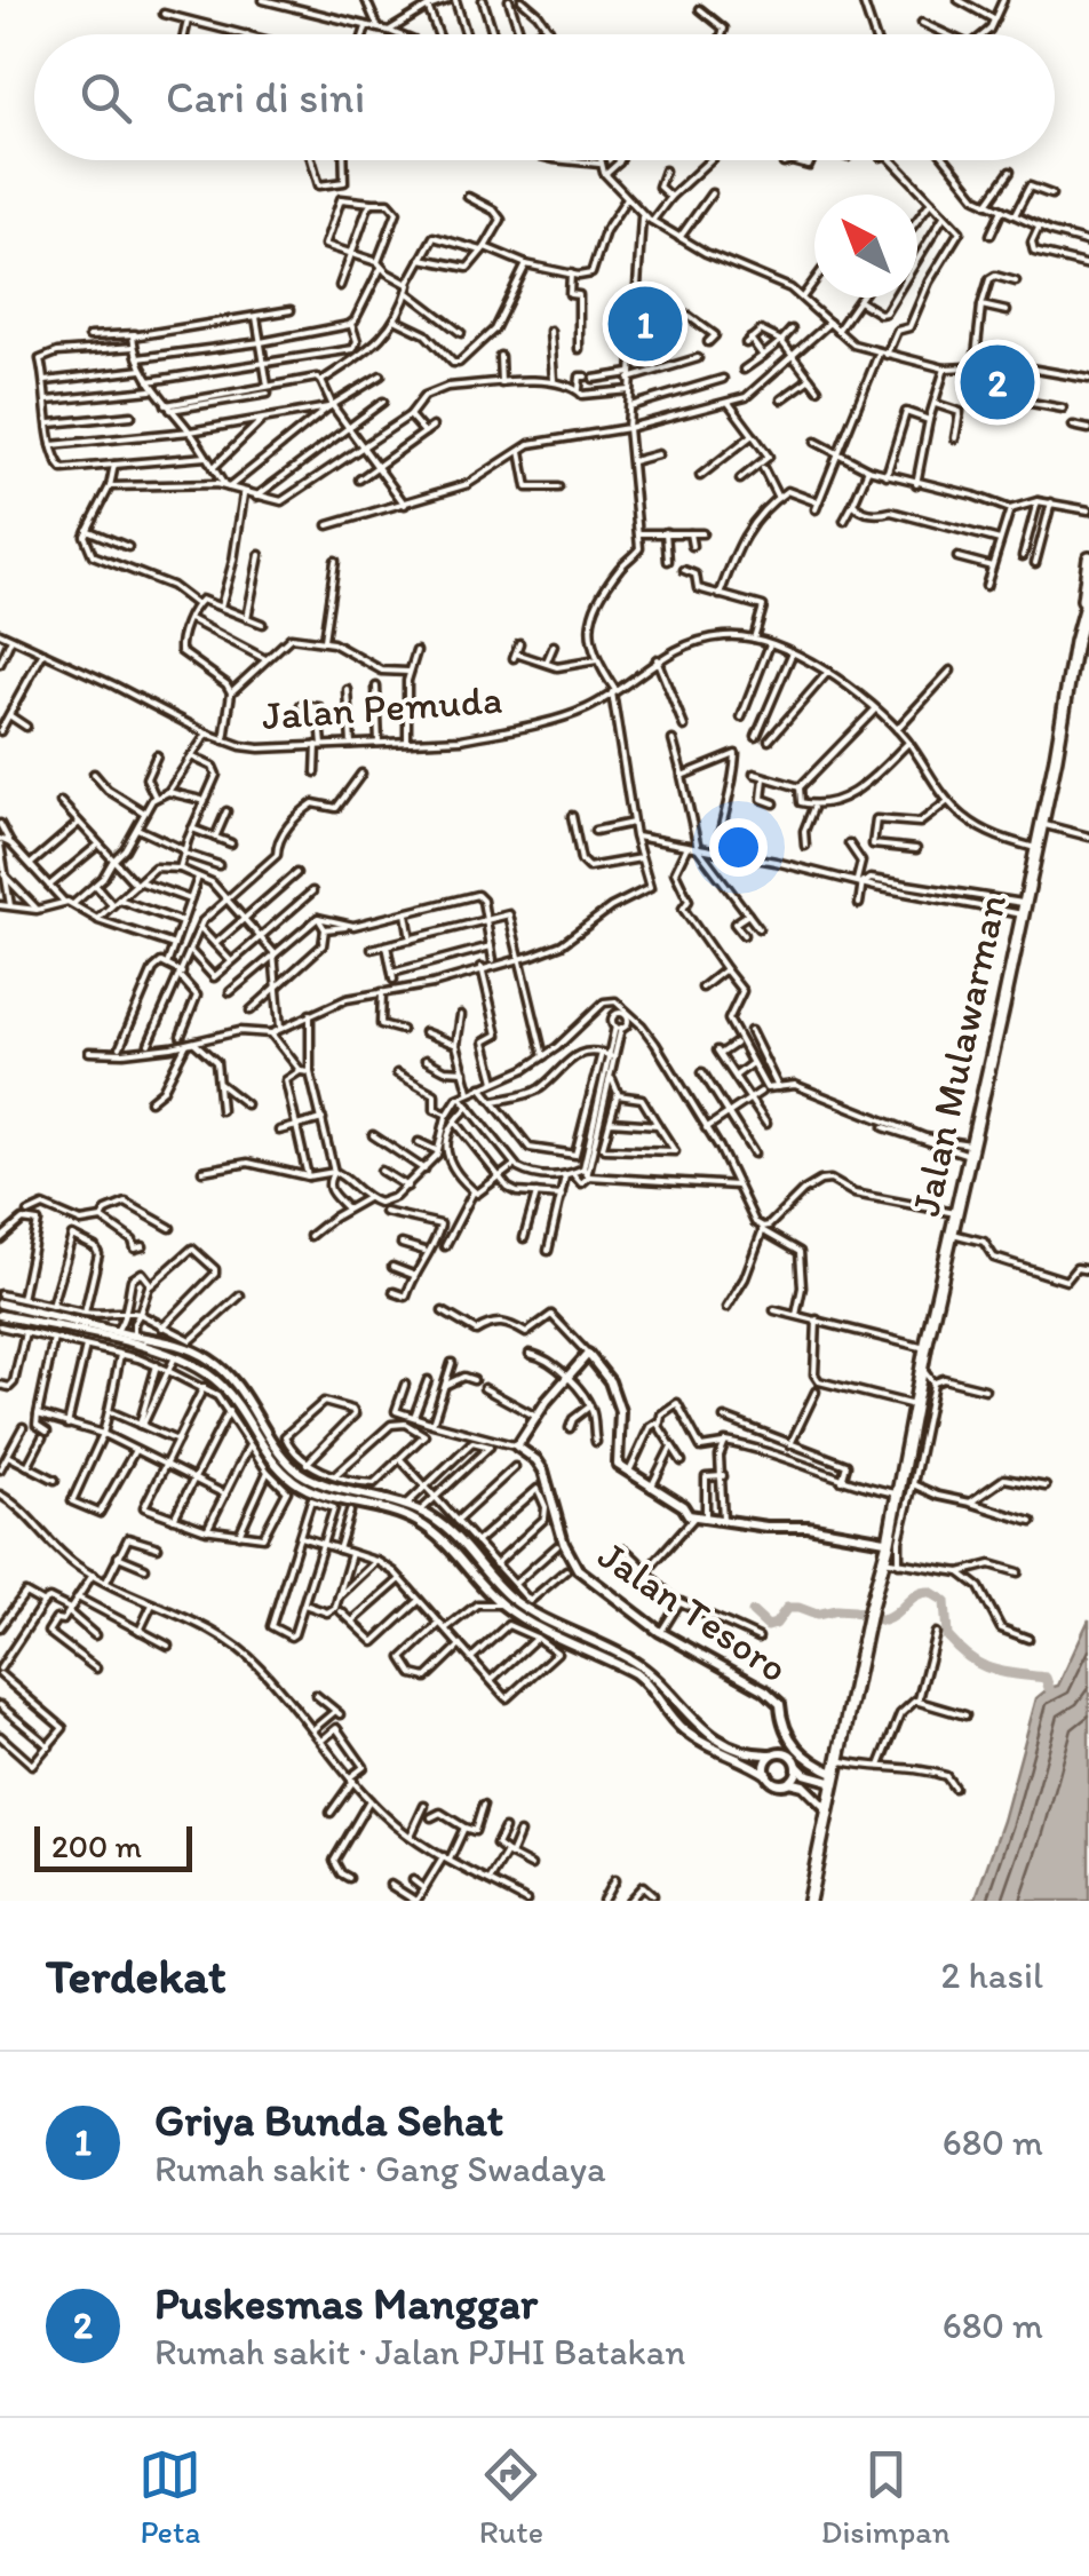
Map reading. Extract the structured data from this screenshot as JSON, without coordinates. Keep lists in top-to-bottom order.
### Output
{
  "streets": {
    "highway": ["Jalan Mulawarman"],
    "street": ["Jalan Pemuda", "Jalan Tesoro"]
  },
  "crossings": [
    ["Jalan Pemuda", "Jalan Mulawarman"],
    ["Jalan Mulawarman", "Jalan Tesoro"]
  ],
  "scale_bar": "200 m",
  "north": "top left",
  "page": {
    "search": "Cari di sini",
    "pins": ["1", "2"],
    "scale": "200 m",
    "heading": ["Terdekat", "2 hasil"],
    "list": [
      {
        "mark": "1",
        "name": "Griya Bunda Sehat",
        "note": "Rumah sakit · Gang Swadaya",
        "value": "680 m"
      },
      {
        "mark": "2",
        "name": "Puskesmas Manggar",
        "note": "Rumah sakit · Jalan PJHI Batakan",
        "value": "680 m"
      }
    ],
    "nav": ["Peta", "Rute", "Disimpan"]
  }
}
